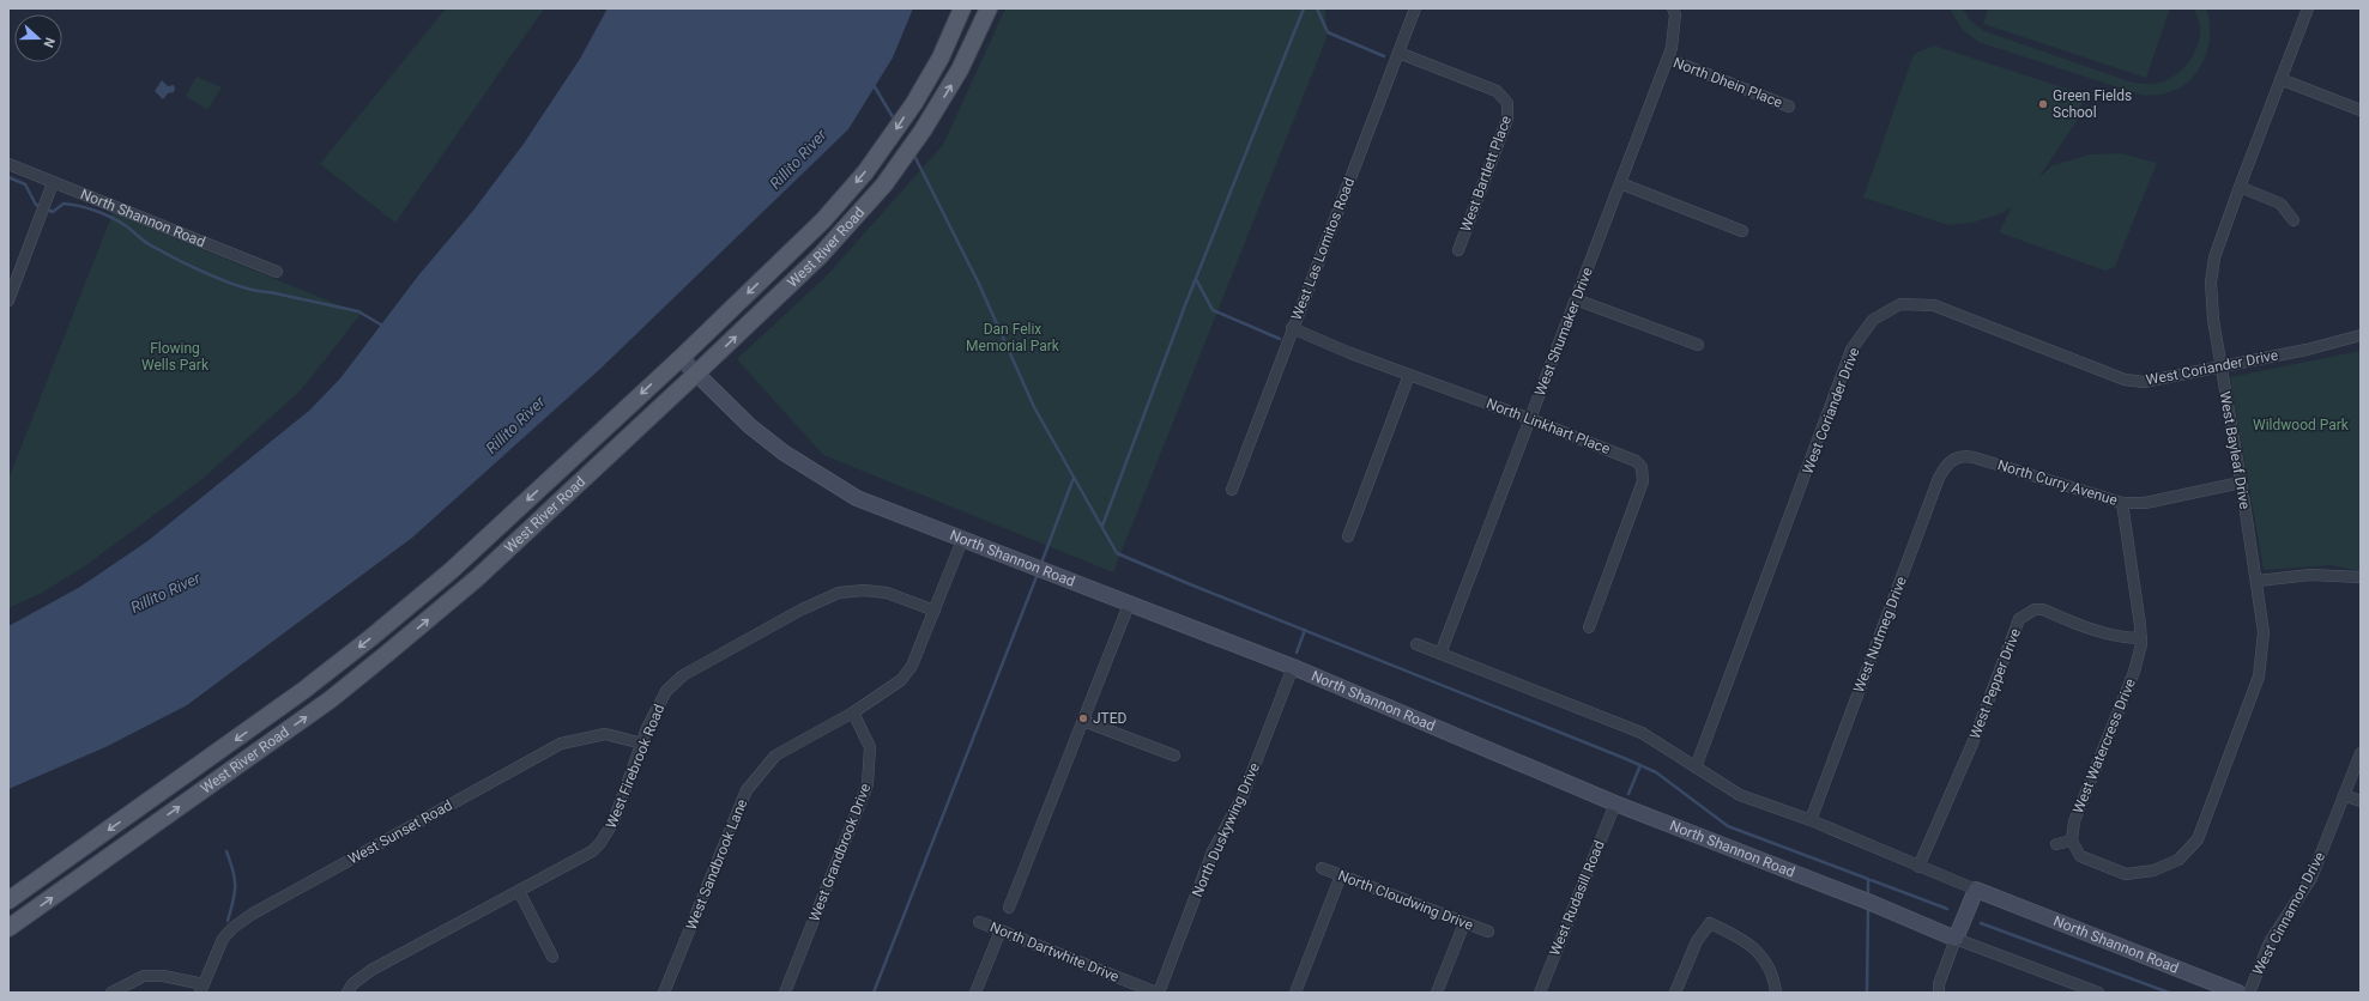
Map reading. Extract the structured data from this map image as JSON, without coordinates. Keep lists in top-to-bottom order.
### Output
{
  "streets": {
    "main road": ["West River Road"],
    "street": [
      "North Dhein Place",
      "West Bartlett Place",
      "North Shannon Road",
      "West Las Lomitos Road",
      "West Shumaker Drive",
      "West Coriander Drive",
      "North Linkhart Place",
      "West Bayleaf Drive",
      "North Curry Avenue",
      "West Nutmeg Drive",
      "West Pepper Drive",
      "West Watercress Drive",
      "West Firebrook Road",
      "North Duskywing Drive",
      "West Sunset Road",
      "West Grandbrook Drive",
      "West Sandbrook Lane",
      "West Rudasill Road",
      "North Cloudwing Drive",
      "West Cinnamon Drive",
      "North Dartwhite Drive"
    ]
  },
  "crossings": [
    ["North Dhein Place", "West Shumaker Drive"],
    ["West Bartlett Place", "West Las Lomitos Road"],
    ["North Shannon Road", "West River Road"],
    ["North Shannon Road", "West Shumaker Drive"],
    ["North Shannon Road", "West Coriander Drive"],
    ["North Shannon Road", "West Nutmeg Drive"],
    ["North Shannon Road", "West Pepper Drive"],
    ["North Shannon Road", "North Duskywing Drive"],
    ["North Shannon Road", "West Sandbrook Lane"],
    ["North Shannon Road", "West Rudasill Road"],
    ["West Las Lomitos Road", "North Linkhart Place"],
    ["West Shumaker Drive", "North Linkhart Place"],
    ["West Coriander Drive", "West Bayleaf Drive"],
    ["West Bayleaf Drive", "North Curry Avenue"],
    ["West Bayleaf Drive", "West Watercress Drive"],
    ["North Curry Avenue", "West Nutmeg Drive"],
    ["North Curry Avenue", "West Watercress Drive"],
    ["West Pepper Drive", "West Watercress Drive"],
    ["West Firebrook Road", "West Sunset Road"],
    ["West Firebrook Road", "West Sandbrook Lane"],
    ["North Duskywing Drive", "North Dartwhite Drive"],
    ["West Grandbrook Drive", "West Sandbrook Lane"]
  ],
  "water": ["Rillito River"],
  "parks": ["Dan Felix Memorial Park", "Flowing Wells Park", "Wildwood Park"],
  "places": ["Green Fields School", "JTED"],
  "north": "right"
}
